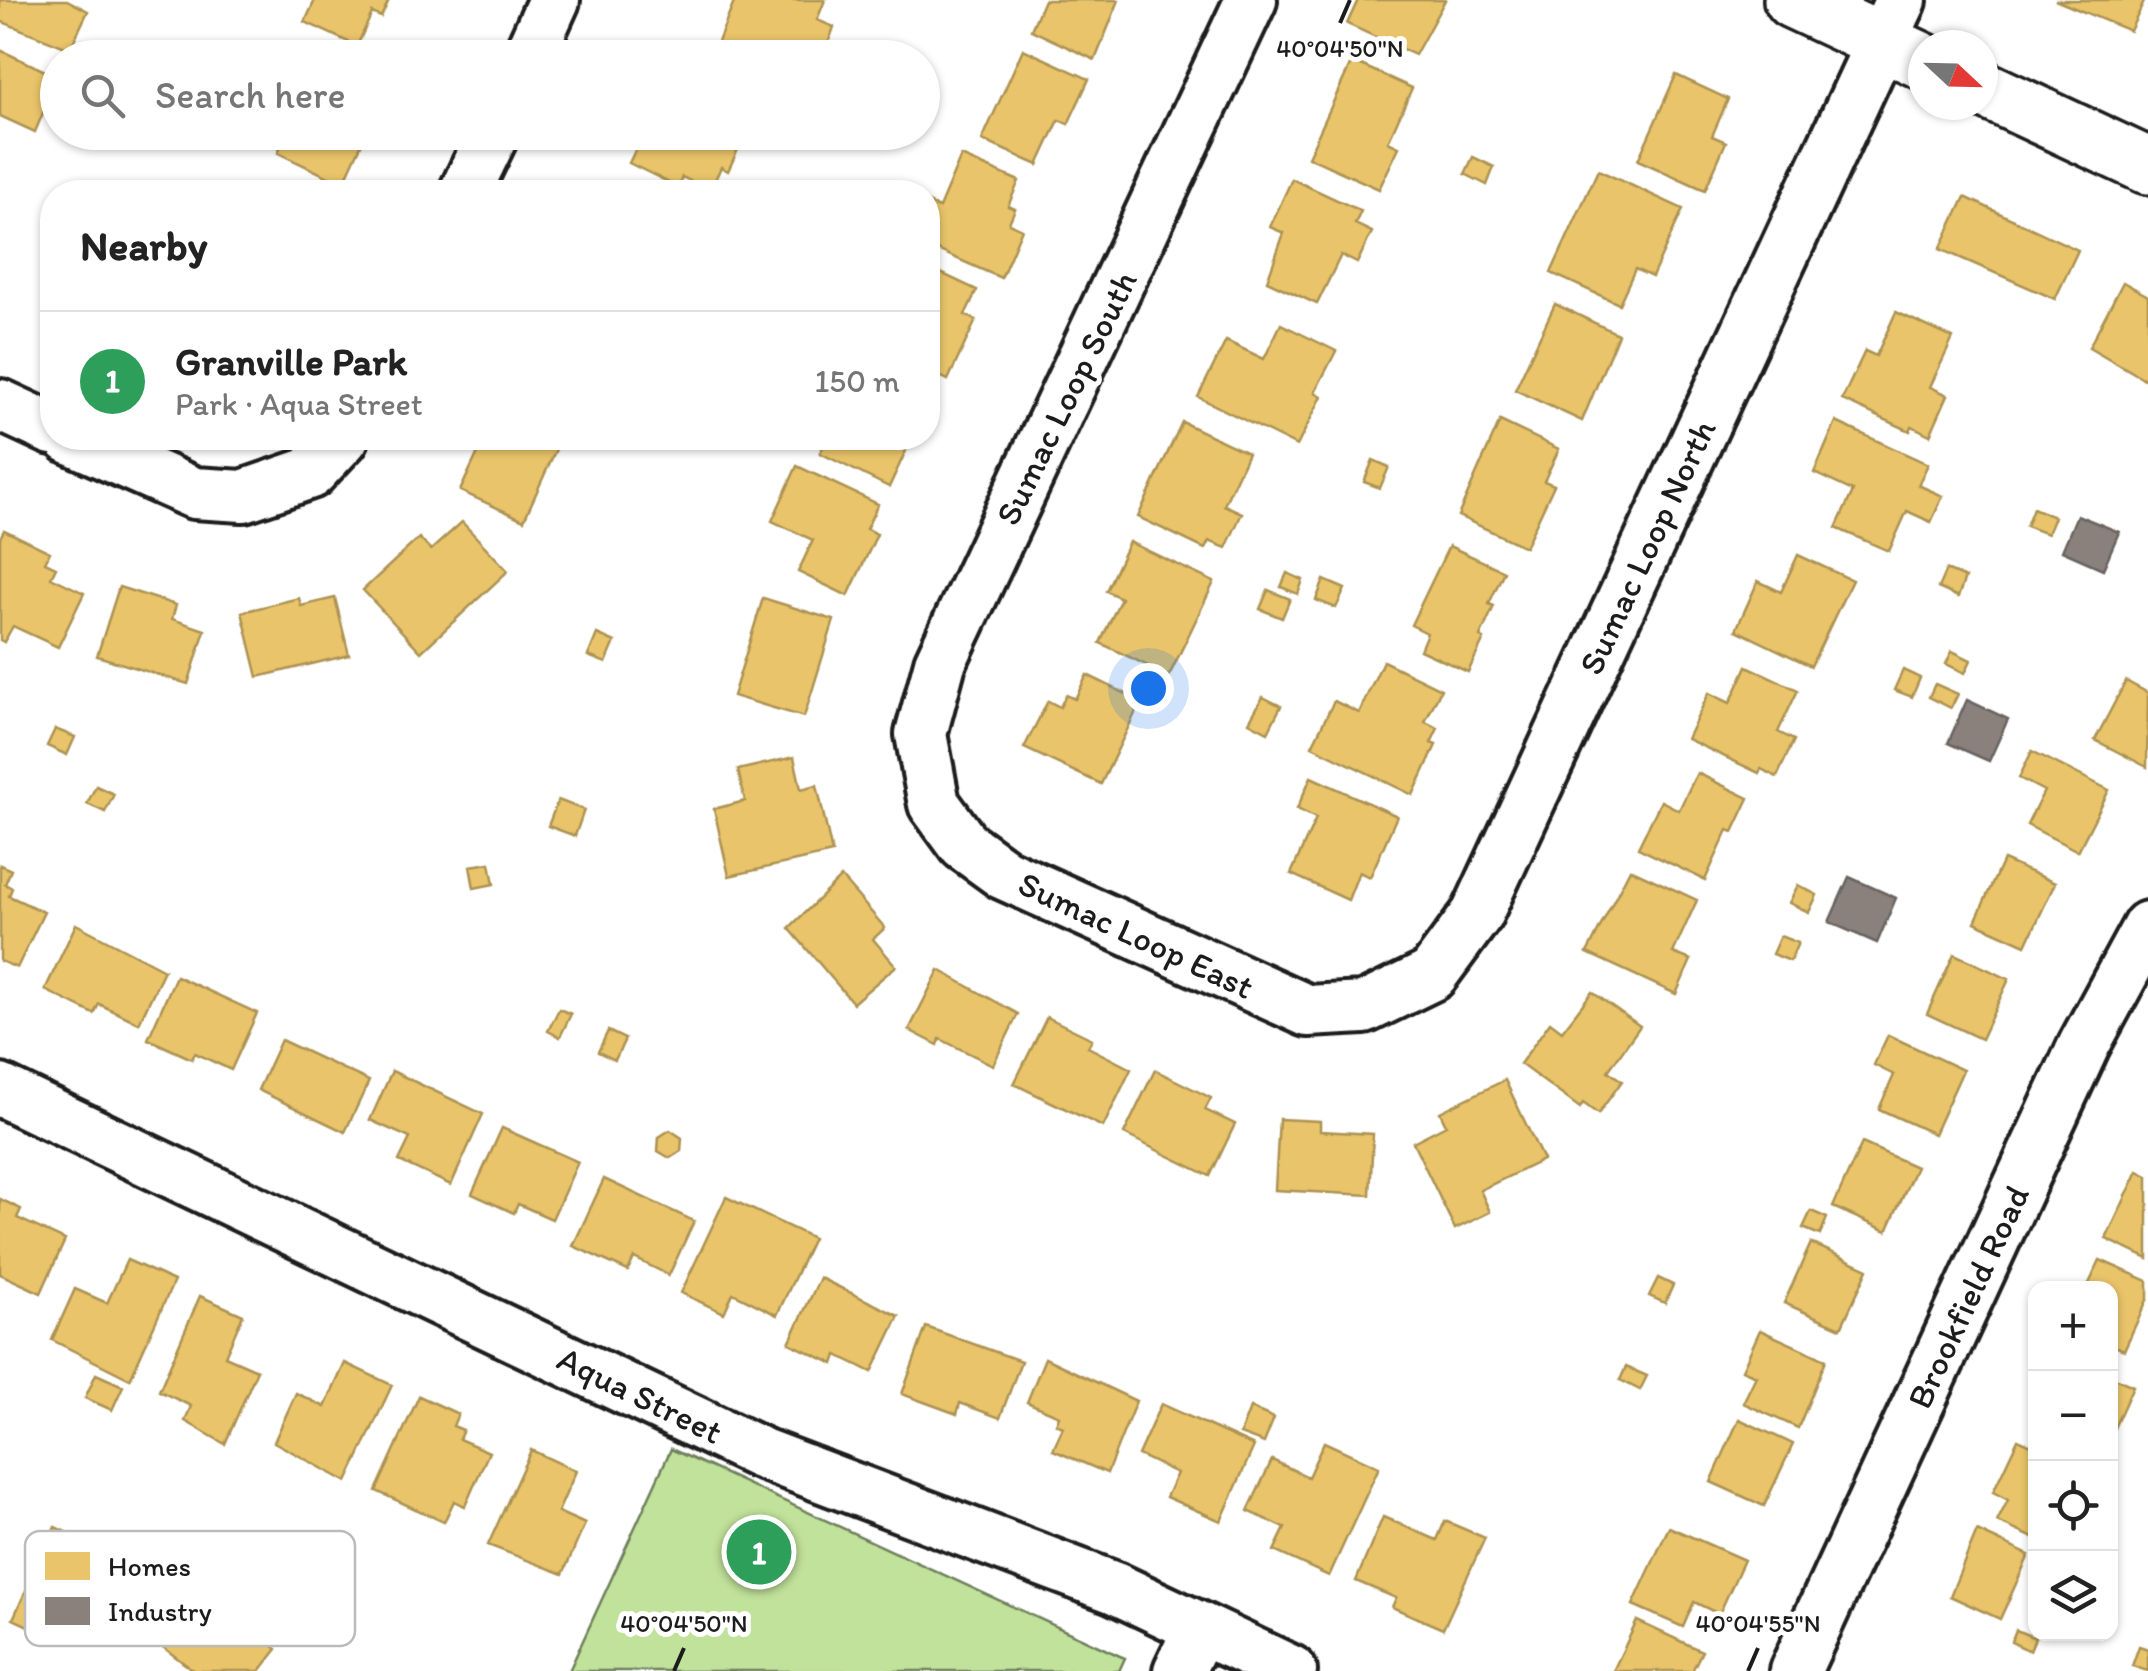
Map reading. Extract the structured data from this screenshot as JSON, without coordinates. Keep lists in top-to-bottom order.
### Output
{
  "streets": {
    "street": [
      "Sumac Loop South",
      "Sumac Loop North",
      "Sumac Loop East",
      "Brookfield Road",
      "Aqua Street"
    ]
  },
  "crossings": [
    ["Sumac Loop South", "Sumac Loop East"],
    ["Sumac Loop North", "Sumac Loop East"]
  ],
  "legend": ["Homes", "Industry"],
  "north": "right",
  "page": {
    "search": "Search here",
    "heading": "Nearby",
    "list": [
      {
        "mark": "1",
        "name": "Granville Park",
        "note": "Park · Aqua Street",
        "value": "150 m"
      }
    ],
    "map_buttons": ["+", "−"],
    "pins": "1"
  },
  "coordinates": ["40°04'50\"N", "40°04'55\"N"]
}
